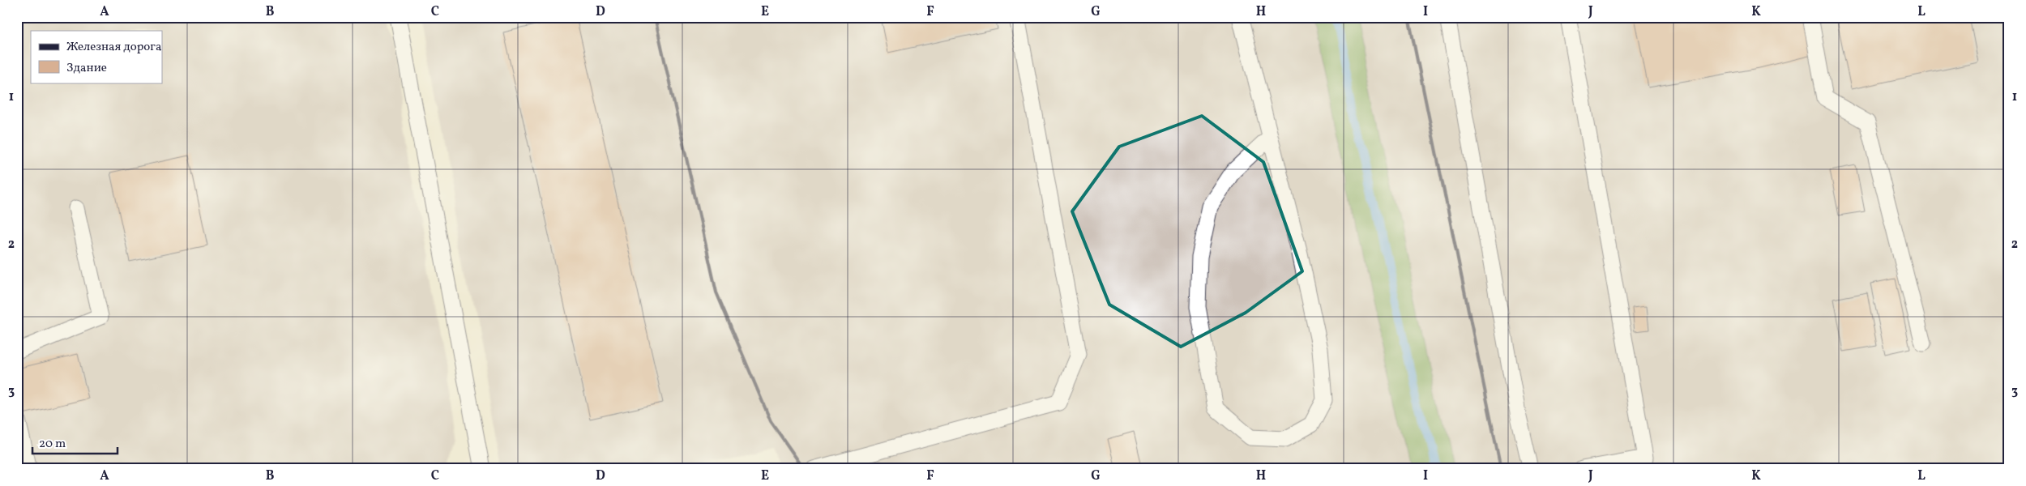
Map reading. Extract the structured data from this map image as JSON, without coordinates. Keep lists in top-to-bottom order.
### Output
{
  "legend": ["Железная дорога", "Здание"],
  "scale_bar": "20 m",
  "grid": {
    "columns": [
      "A",
      "B",
      "C",
      "D",
      "E",
      "F",
      "G",
      "H",
      "I",
      "J",
      "K",
      "L"
    ],
    "rows": ["1", "2", "3"]
  }
}
